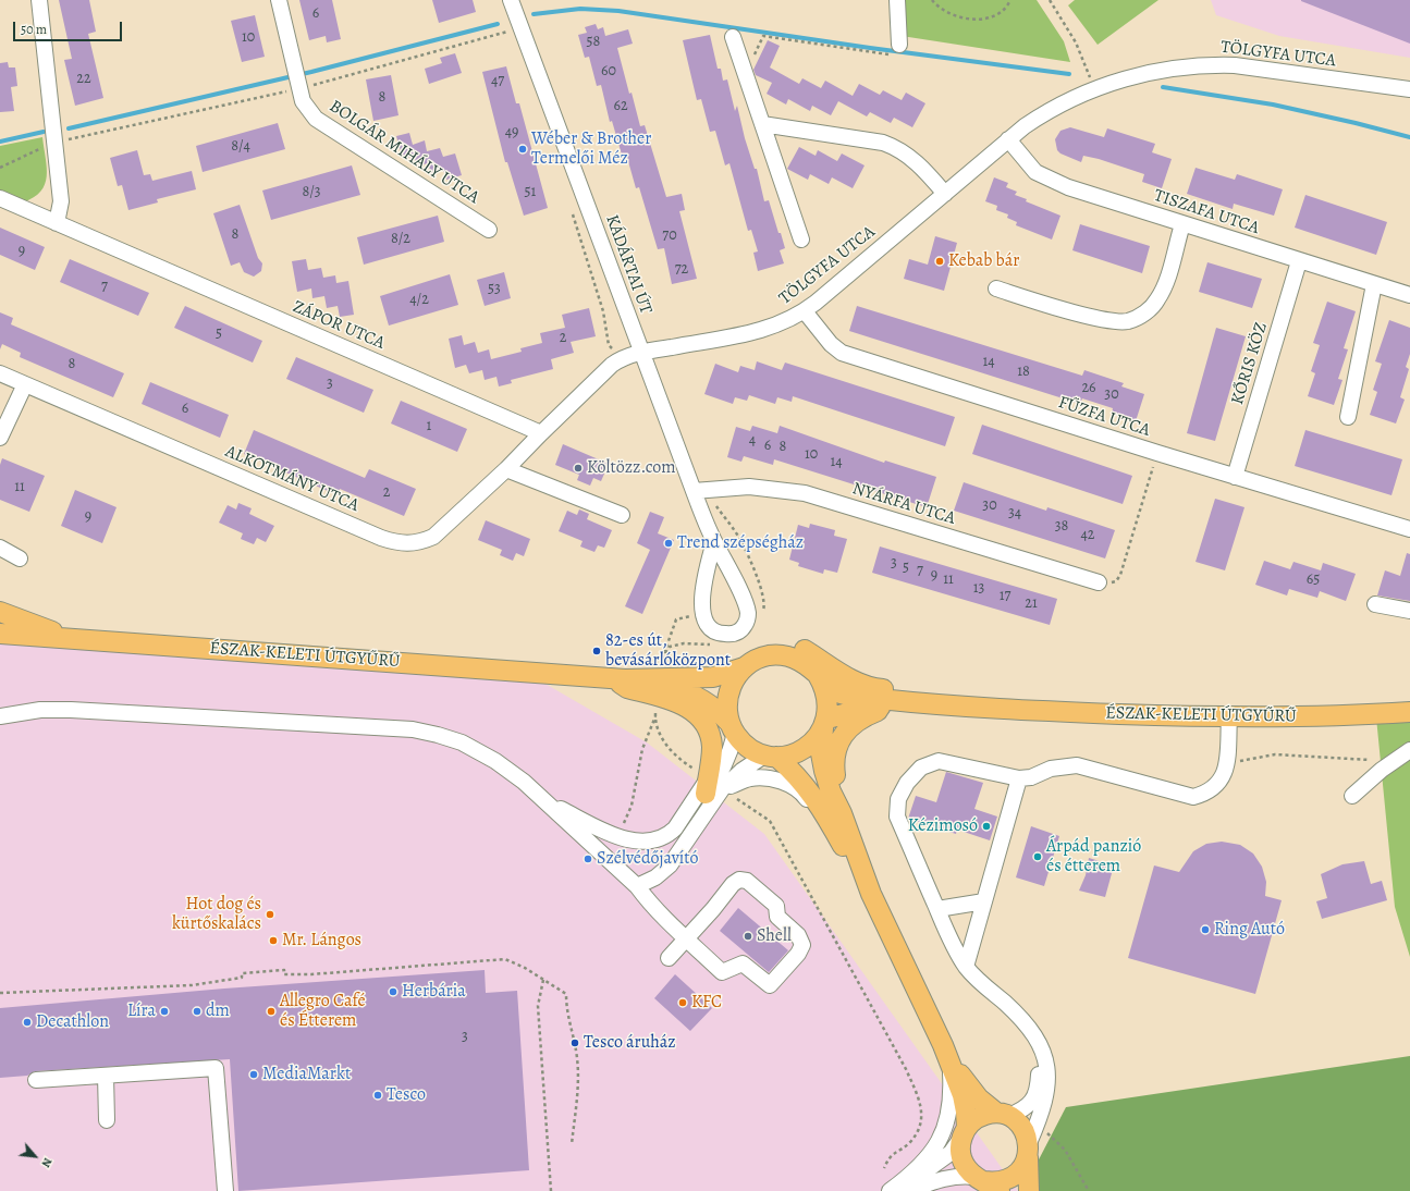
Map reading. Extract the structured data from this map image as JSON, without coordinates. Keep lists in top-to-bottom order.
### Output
{
  "streets": {
    "main road": ["ÉSZAK-KELETI ÚTGYŰRŰ"],
    "street": [
      "TÖLGYFA UTCA",
      "BOLGÁR MIHÁLY UTCA",
      "TISZAFA UTCA",
      "KÁDÁRTAI ÚT",
      "ZÁPOR UTCA",
      "KŐRIS KÖZ",
      "FŰZFA UTCA",
      "ALKOTMÁNY UTCA",
      "NYÁRFA UTCA"
    ]
  },
  "crossings": [
    ["TÖLGYFA UTCA", "TISZAFA UTCA"],
    ["TÖLGYFA UTCA", "KÁDÁRTAI ÚT"],
    ["TÖLGYFA UTCA", "FŰZFA UTCA"],
    ["TISZAFA UTCA", "KŐRIS KÖZ"],
    ["KÁDÁRTAI ÚT", "NYÁRFA UTCA"],
    ["ZÁPOR UTCA", "ALKOTMÁNY UTCA"],
    ["KŐRIS KÖZ", "FŰZFA UTCA"]
  ],
  "places": [
    "Wéber & Brother Termelői Méz",
    "Kebab bár",
    "Költözz.com",
    "Trend szépségház",
    "82-es út, bevásárlóközpont",
    "Kézimosó",
    "Árpád panzió és étterem",
    "Szélvédőjavító",
    "Hot dog és kürtőskalács",
    "Ring Autó",
    "Shell",
    "Mr. Lángos",
    "Herbária",
    "KFC",
    "Líra",
    "dm",
    "Allegro Café és Étterem",
    "Decathlon",
    "Tesco áruház",
    "MediaMarkt",
    "Tesco"
  ],
  "house_numbers": [
    "6",
    "10",
    "58",
    "60",
    "22",
    "47",
    "8",
    "62",
    "49",
    "8/4",
    "8/3",
    "51",
    "8",
    "70",
    "8/2",
    "9",
    "72",
    "7",
    "53",
    "4/2",
    "5",
    "2",
    "14",
    "8",
    "18",
    "3",
    "26",
    "30",
    "6",
    "1",
    "4",
    "6",
    "8",
    "10",
    "14",
    "11",
    "2",
    "30",
    "34",
    "9",
    "38",
    "42",
    "3",
    "5",
    "7",
    "9",
    "11",
    "65",
    "13",
    "17",
    "21",
    "3"
  ],
  "scale_bar": "50 m",
  "north": "bottom right"
}
